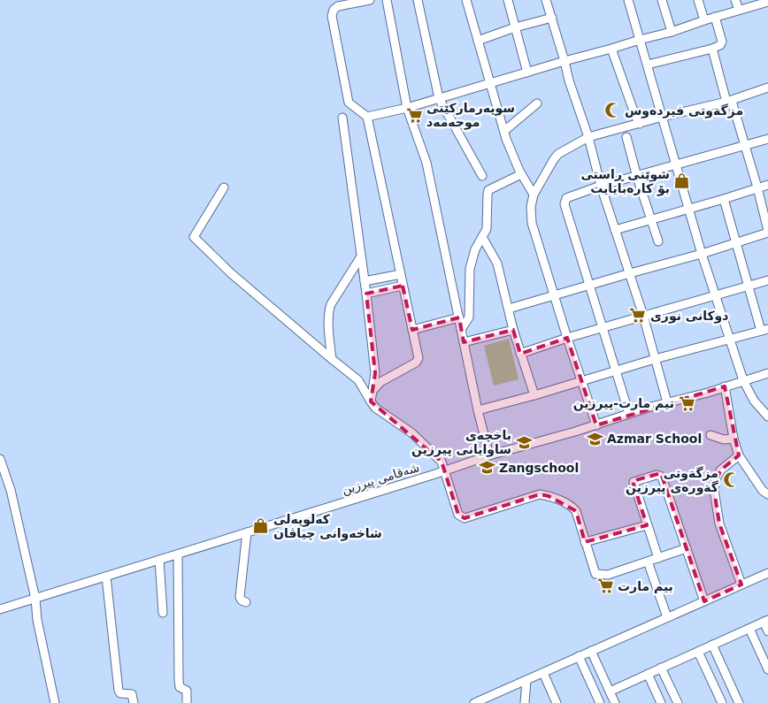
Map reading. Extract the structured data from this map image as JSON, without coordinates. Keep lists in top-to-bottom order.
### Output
{
  "streets": {
    "street": ["شەقامی پیرزین"]
  },
  "places": {
    "mosque": ["مزگةوتی فیردەوس", "مزگةوتی گةورەی پیرزین"],
    "supermarket": [
      "سوپەرمارکێتی موحەمەد",
      "دوکانی نوری",
      "تیم مارت-پیرزین",
      "بیم مارت"
    ],
    "shop": ["شوێنی ڕاستی بۆ کارەبایایت", "کەلوپەلی شاخەوانی چیاڤان"],
    "school or university": ["Azmar School", "باخچەی ساوایانی پیرزین", "Zangschool"]
  }
}
